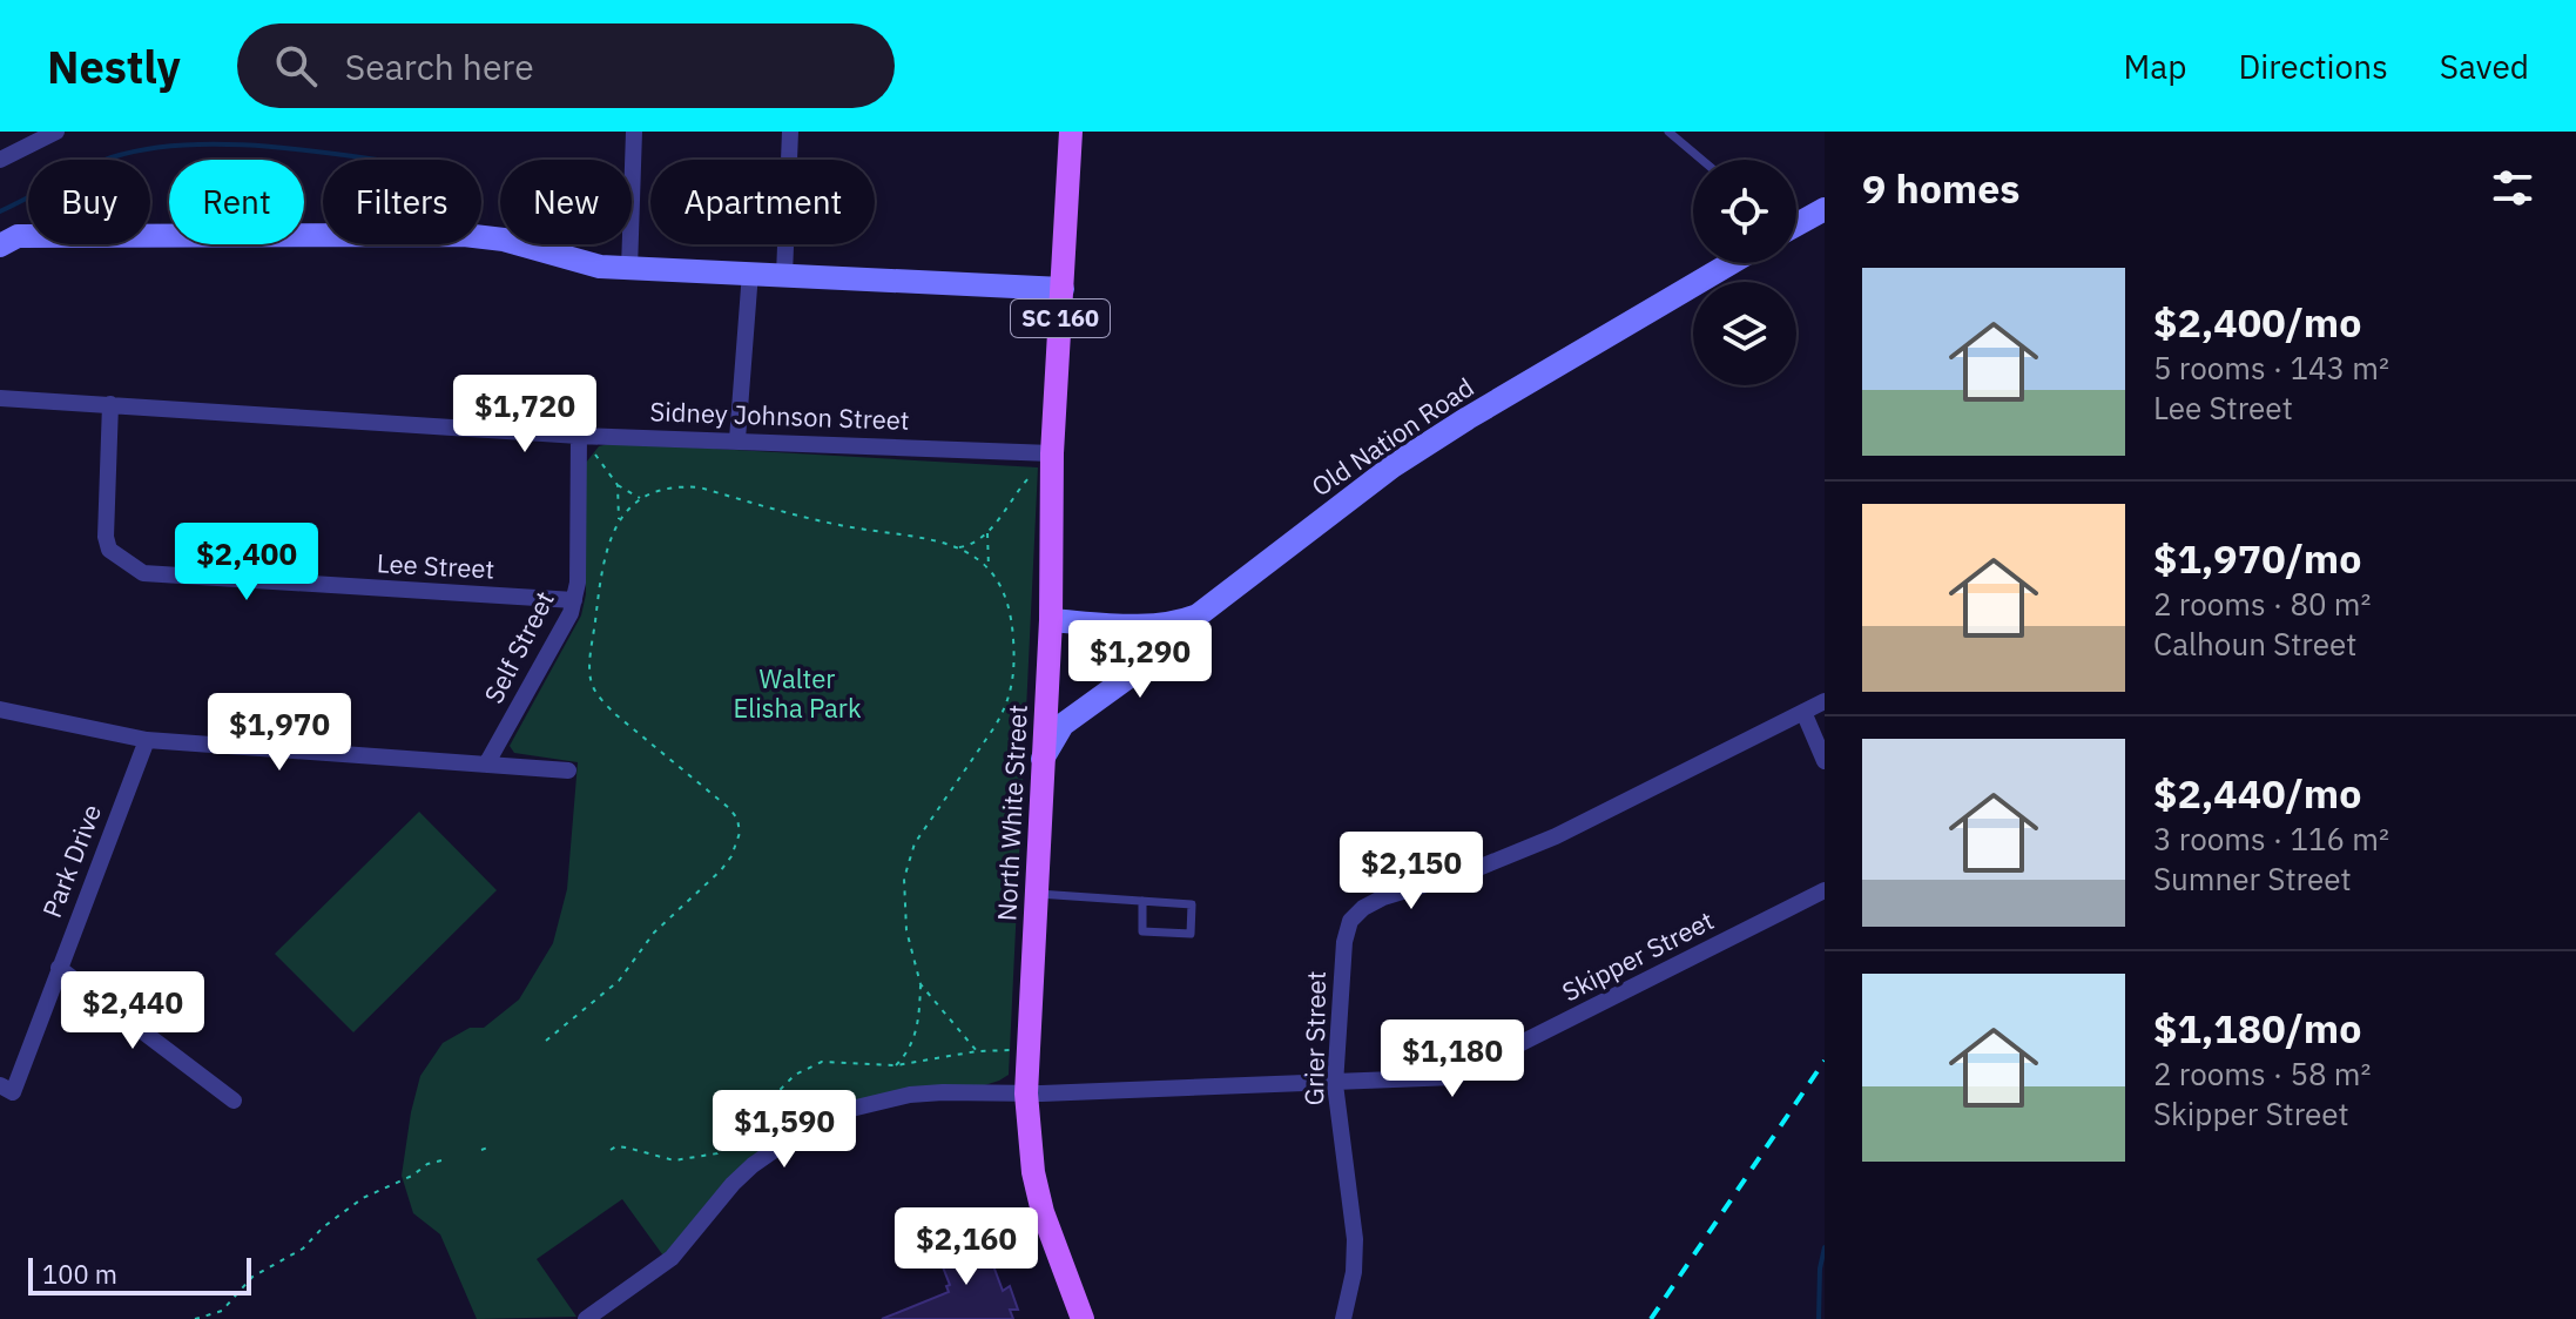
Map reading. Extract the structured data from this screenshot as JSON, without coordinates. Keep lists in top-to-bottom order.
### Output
{
  "streets": {
    "main road": ["SC 160", "Old Nation Road", "North White Street"],
    "street": [
      "Sidney Johnson Street",
      "Lee Street",
      "Self Street",
      "Park Drive",
      "Skipper Street",
      "Grier Street"
    ]
  },
  "crossings": [
    ["Sidney Johnson Street", "Lee Street"],
    ["Sidney Johnson Street", "Self Street"],
    ["Sidney Johnson Street", "North White Street"],
    ["Old Nation Road", "North White Street"],
    ["Lee Street", "Self Street"],
    ["North White Street", "Skipper Street"],
    ["Skipper Street", "Grier Street"]
  ],
  "parks": ["Walter Elisha Park"],
  "scale_bar": "100 m",
  "page": {
    "header": "Nestly",
    "search": "Search here",
    "nav": ["Map", "Directions", "Saved"],
    "heading": "9 homes",
    "chip": [
      "Buy",
      "Rent",
      "Filters",
      "New",
      "Apartment"
    ],
    "list": [
      {
        "name": "$2,400/mo",
        "note": "5 rooms · 143 m² · Lee Street"
      },
      {
        "name": "$1,970/mo",
        "note": "2 rooms · 80 m² · Calhoun Street"
      },
      {
        "name": "$2,440/mo",
        "note": "3 rooms · 116 m² · Sumner Street"
      },
      {
        "name": "$1,180/mo",
        "note": "2 rooms · 58 m² · Skipper Street"
      }
    ],
    "price": [
      "$1,720",
      "$2,400",
      "$1,290",
      "$1,970",
      "$2,150",
      "$2,440",
      "$1,180",
      "$1,590",
      "$2,160"
    ],
    "scale": "100 m"
  }
}
